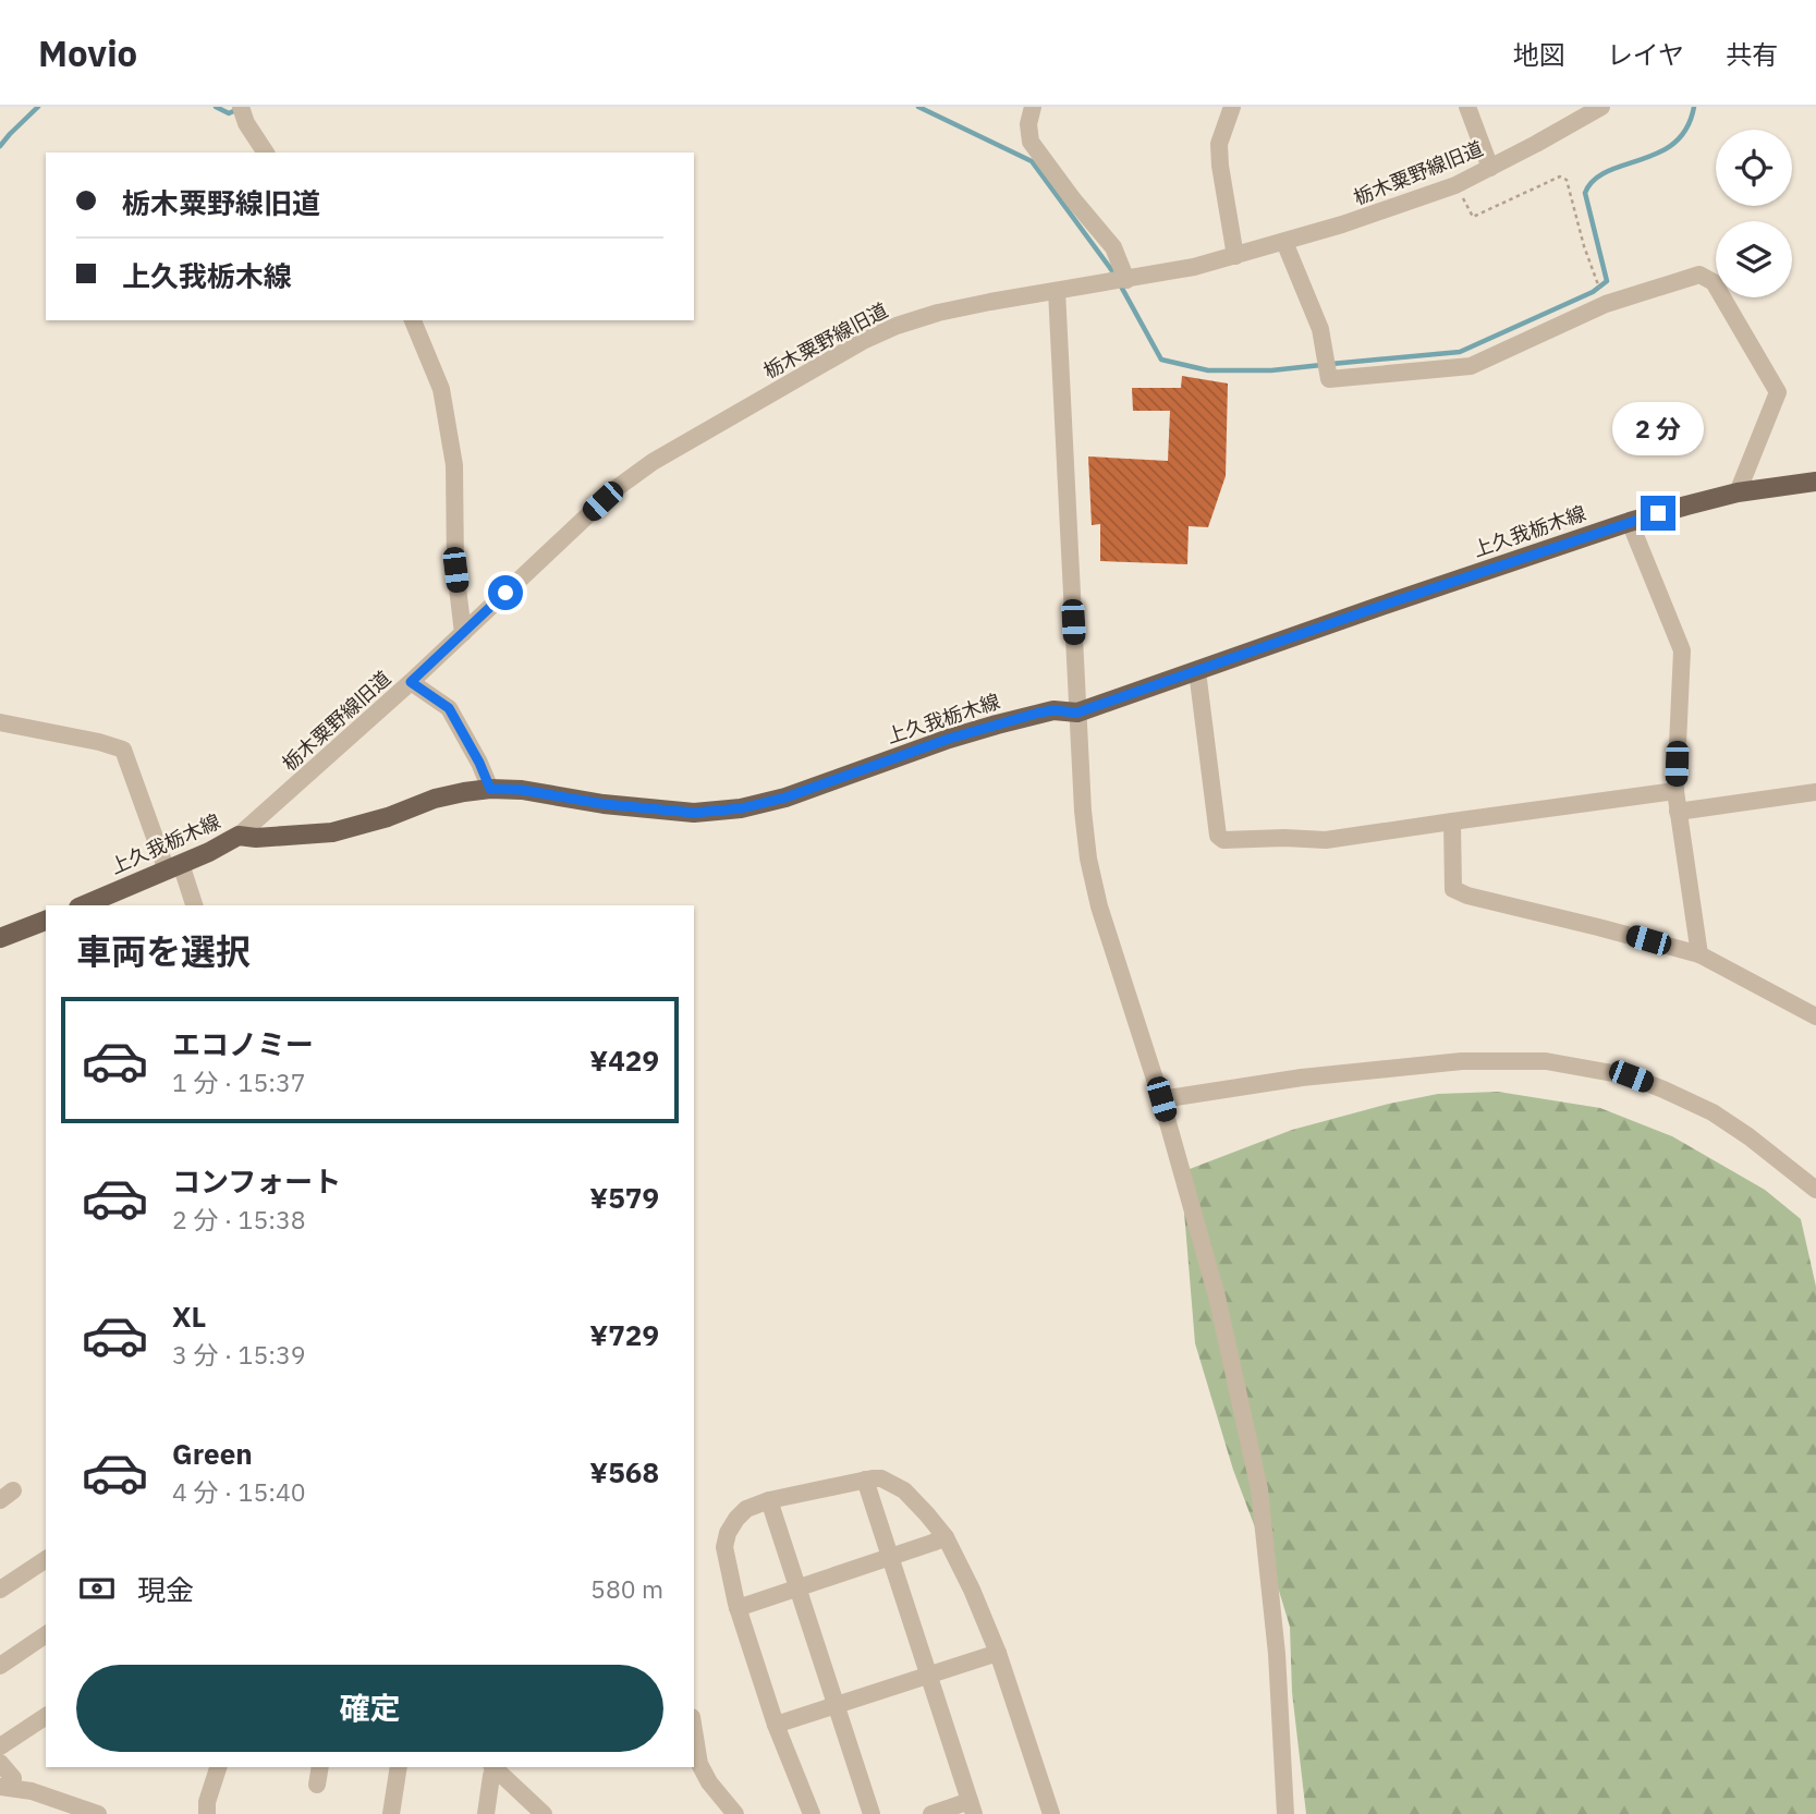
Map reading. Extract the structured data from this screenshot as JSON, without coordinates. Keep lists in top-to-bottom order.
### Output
{
  "streets": {
    "main road": ["上久我栃木線"],
    "street": ["栃木粟野線旧道"]
  },
  "crossings": [
    ["栃木粟野線旧道", "上久我栃木線"]
  ],
  "page": {
    "header": "Movio",
    "nav": ["地図", "レイヤ", "共有"],
    "banner": ["栃木粟野線旧道", "上久我栃木線"],
    "bubble": "2 分",
    "heading": "車両を選択",
    "list": [
      {
        "name": "エコノミー",
        "note": "1 分 · 15:37",
        "value": "¥429"
      },
      {
        "name": "コンフォート",
        "note": "2 分 · 15:38",
        "value": "¥579"
      },
      {
        "name": "XL",
        "note": "3 分 · 15:39",
        "value": "¥729"
      },
      {
        "name": "Green",
        "note": "4 分 · 15:40",
        "value": "¥568"
      }
    ],
    "pay": ["現金", "580 m"],
    "buttons": "確定"
  }
}
